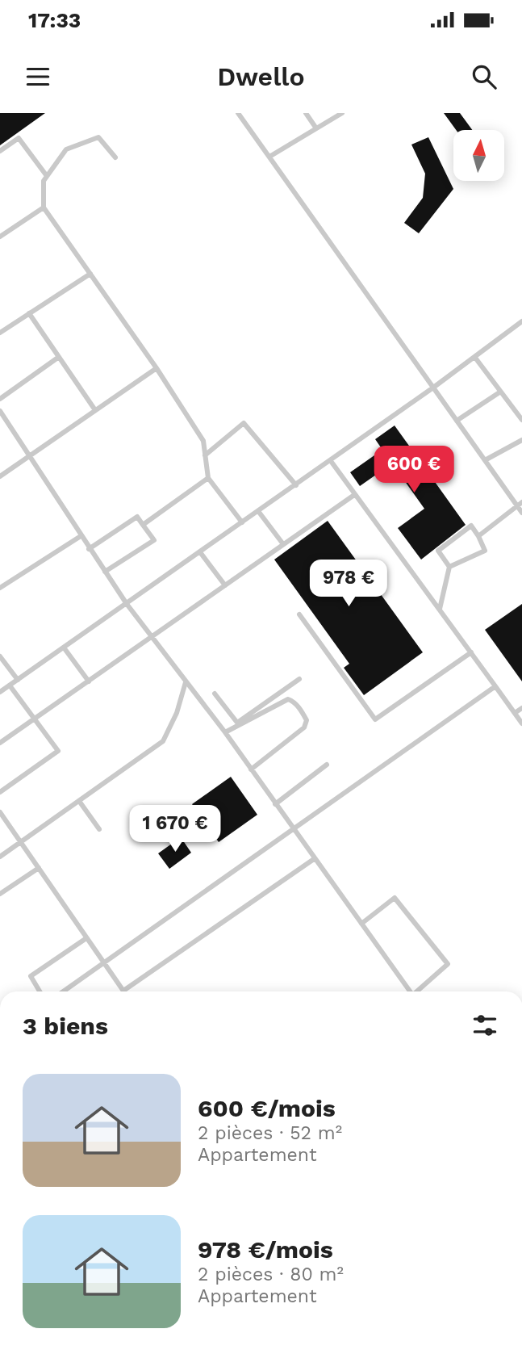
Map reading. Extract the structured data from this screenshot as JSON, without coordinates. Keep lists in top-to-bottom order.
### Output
{
  "north": "top",
  "page": {
    "status": "17:33",
    "header": "Dwello",
    "price": ["600 €", "978 €", "1 670 €"],
    "heading": "3 biens",
    "list": [
      {
        "name": "600 €/mois",
        "note": "2 pièces · 52 m² · Appartement"
      },
      {
        "name": "978 €/mois",
        "note": "2 pièces · 80 m² · Appartement"
      }
    ]
  }
}
